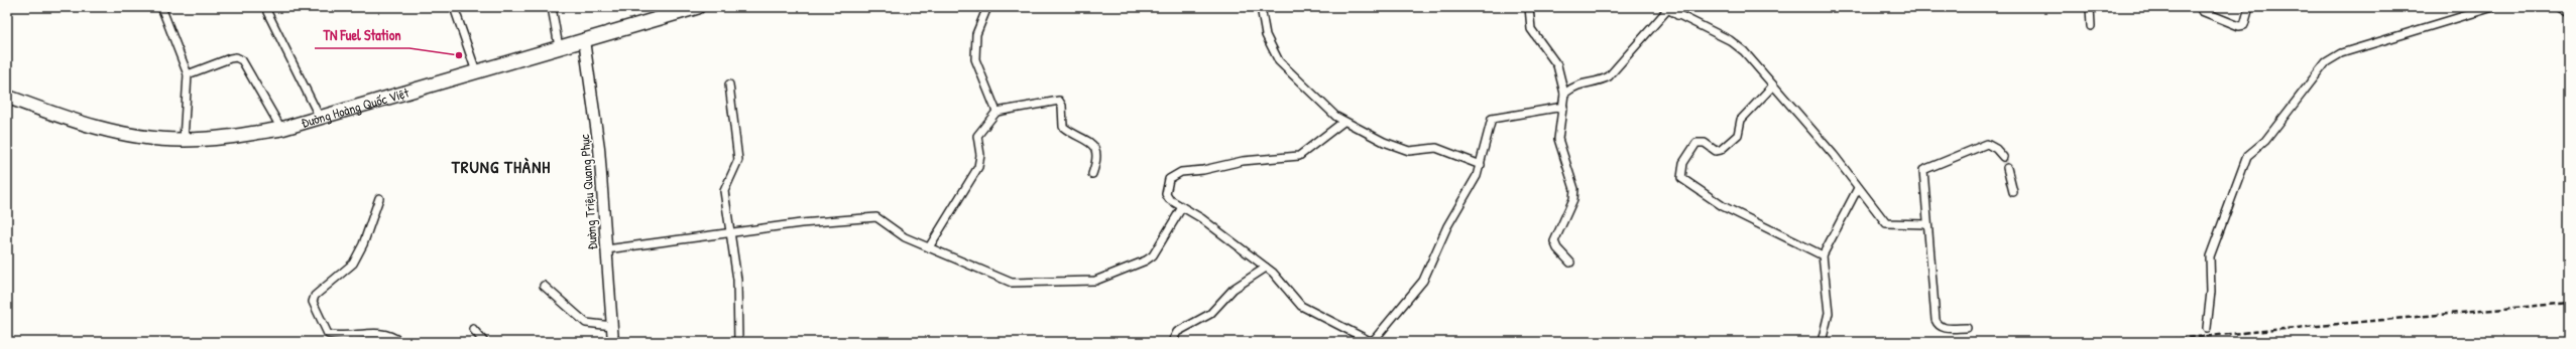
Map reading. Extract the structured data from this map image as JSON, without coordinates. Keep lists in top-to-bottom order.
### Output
{
  "streets": {
    "highway": ["Đường Hoàng Quốc Việt"],
    "main road": ["Đường Triệu Quang Phục"]
  },
  "crossings": [
    ["Đường Hoàng Quốc Việt", "Đường Triệu Quang Phục"]
  ],
  "districts": ["TRUNG THÀNH"],
  "places": ["TN Fuel Station"]
}
